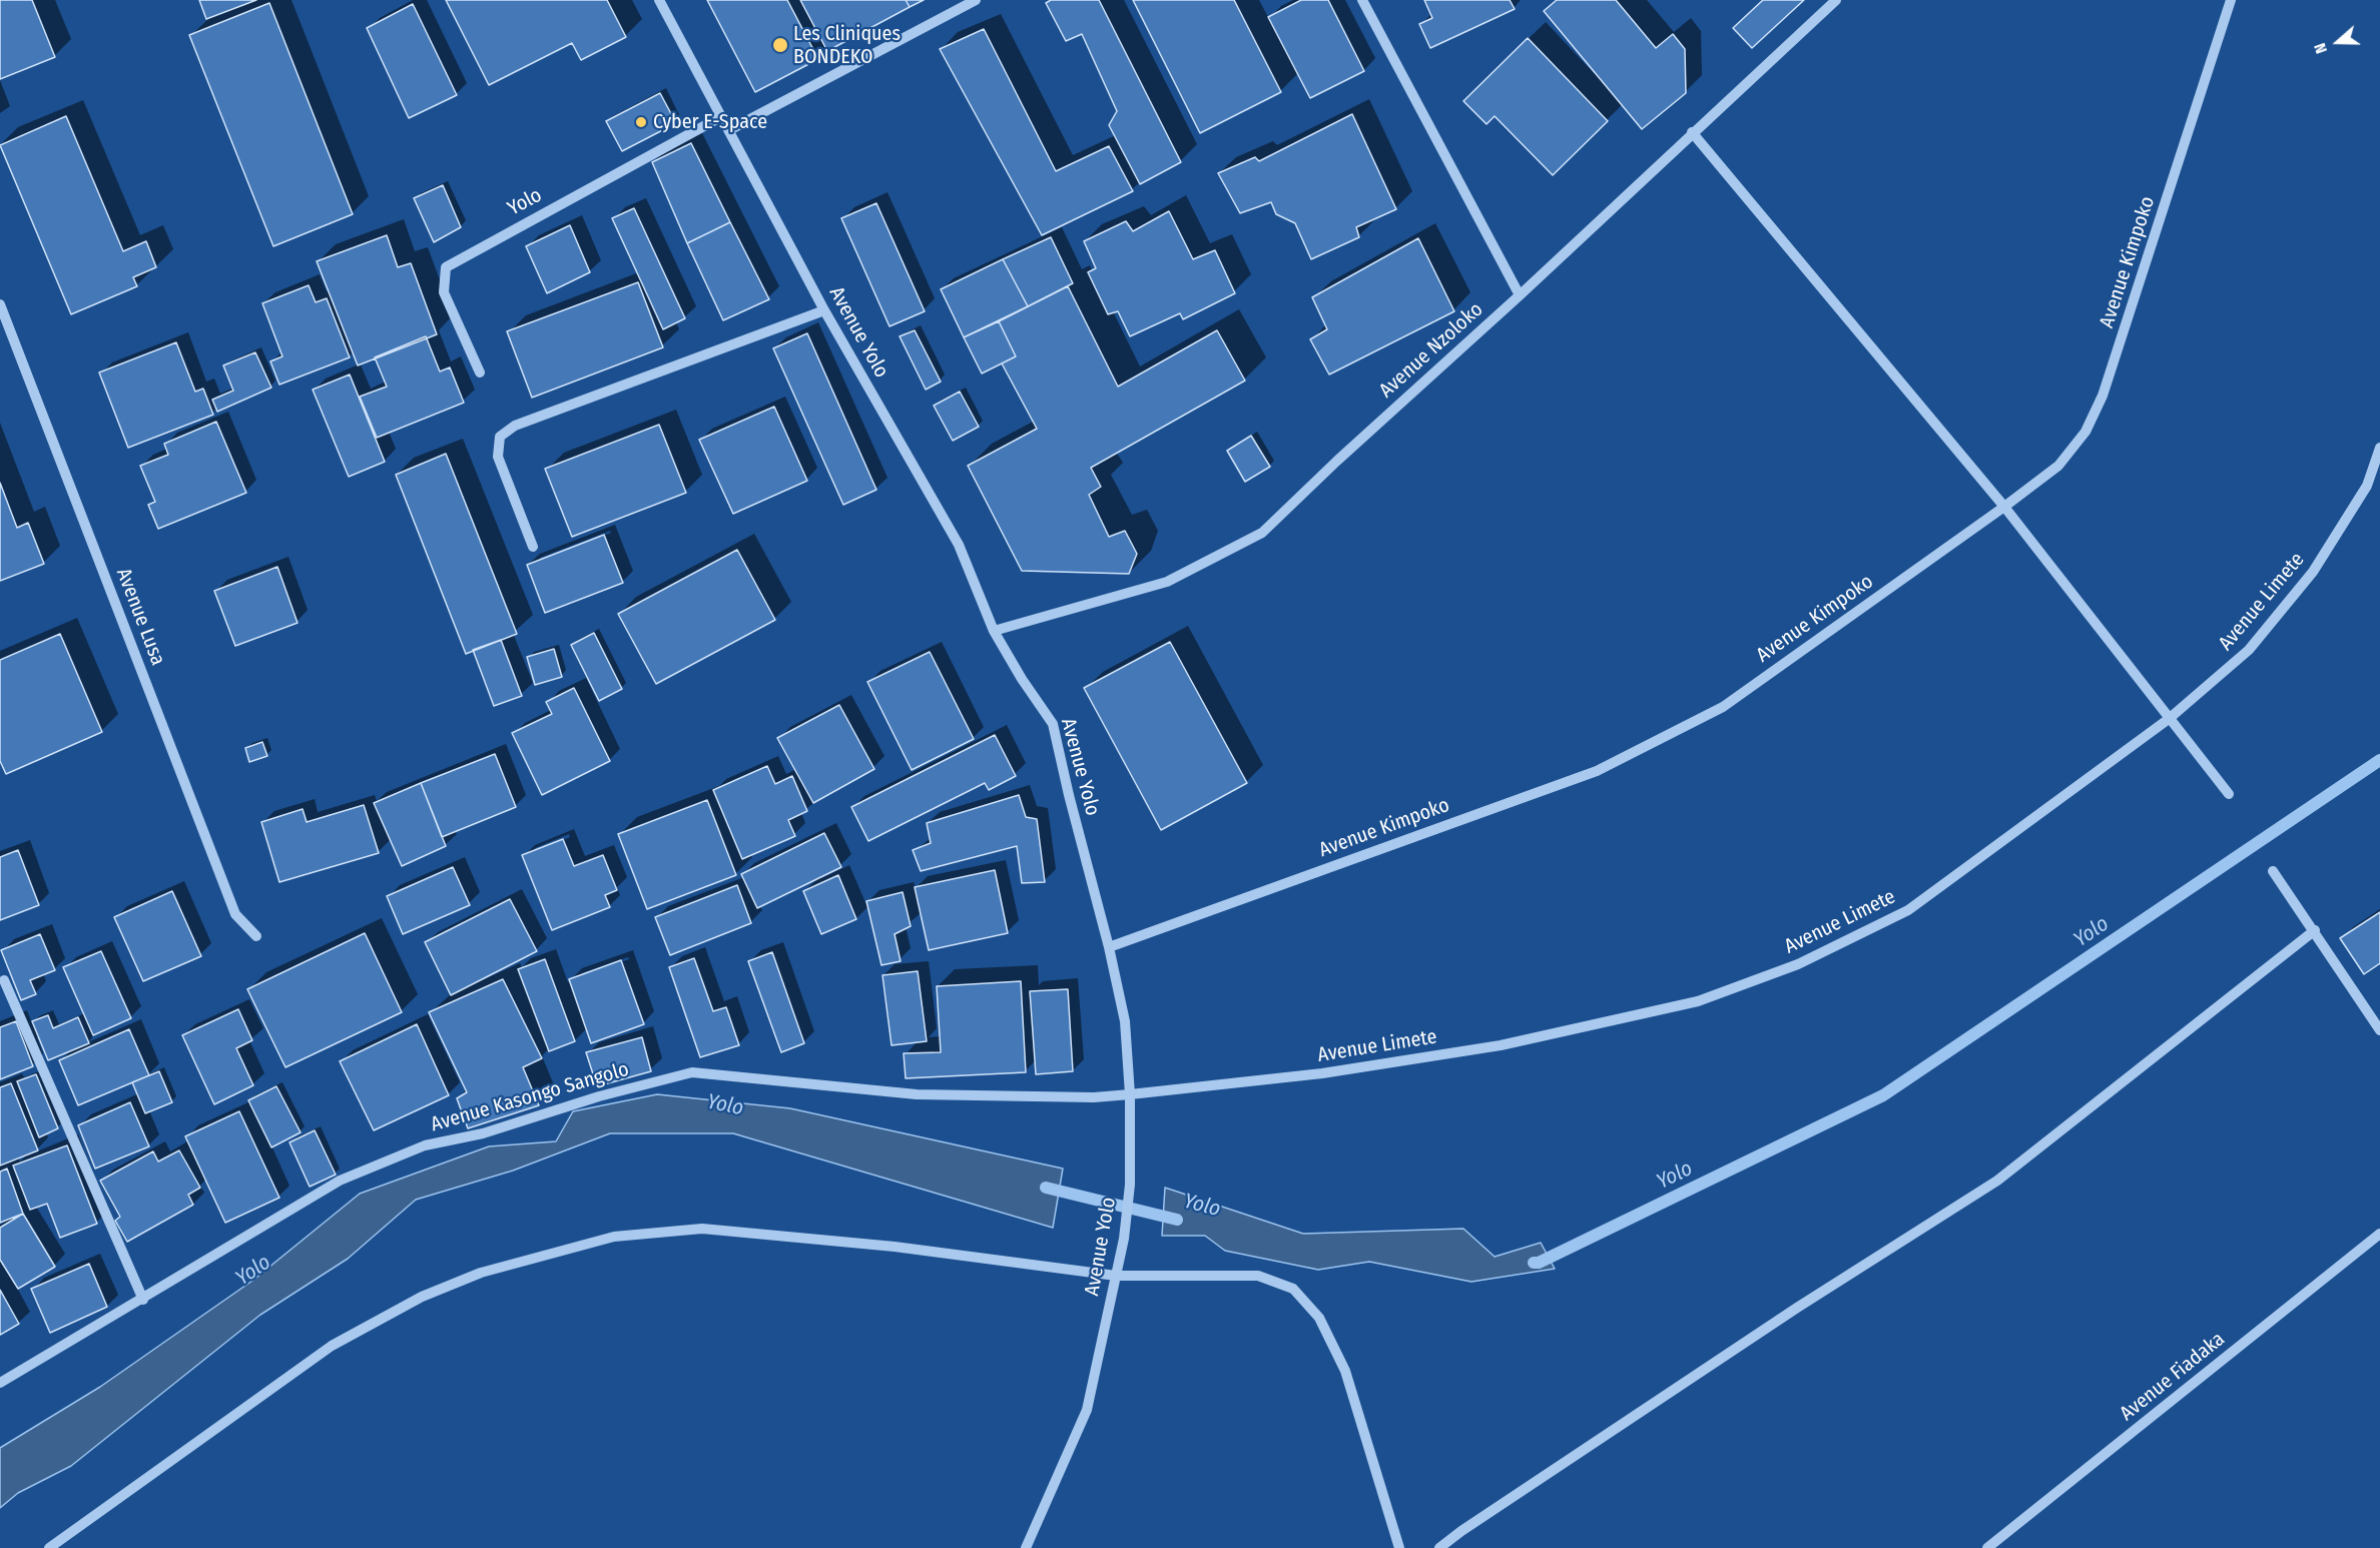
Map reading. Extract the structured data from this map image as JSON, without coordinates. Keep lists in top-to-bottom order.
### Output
{
  "streets": {
    "street": [
      "Yolo",
      "Avenue Kimpoko",
      "Avenue Yolo",
      "Avenue Nzoloko",
      "Avenue Limete",
      "Avenue Lusa",
      "Avenue Kasongo Sangolo",
      "Avenue Fiadaka"
    ]
  },
  "crossings": [
    ["Yolo", "Avenue Yolo"],
    ["Avenue Kimpoko", "Avenue Yolo"],
    ["Avenue Yolo", "Avenue Nzoloko"],
    ["Avenue Yolo", "Avenue Limete"],
    ["Avenue Yolo", "Avenue Kasongo Sangolo"],
    ["Avenue Limete", "Avenue Kasongo Sangolo"]
  ],
  "water": ["Yolo"],
  "places": ["Les Cliniques BONDEKO", "Cyber E-Space"],
  "north": "left"
}
